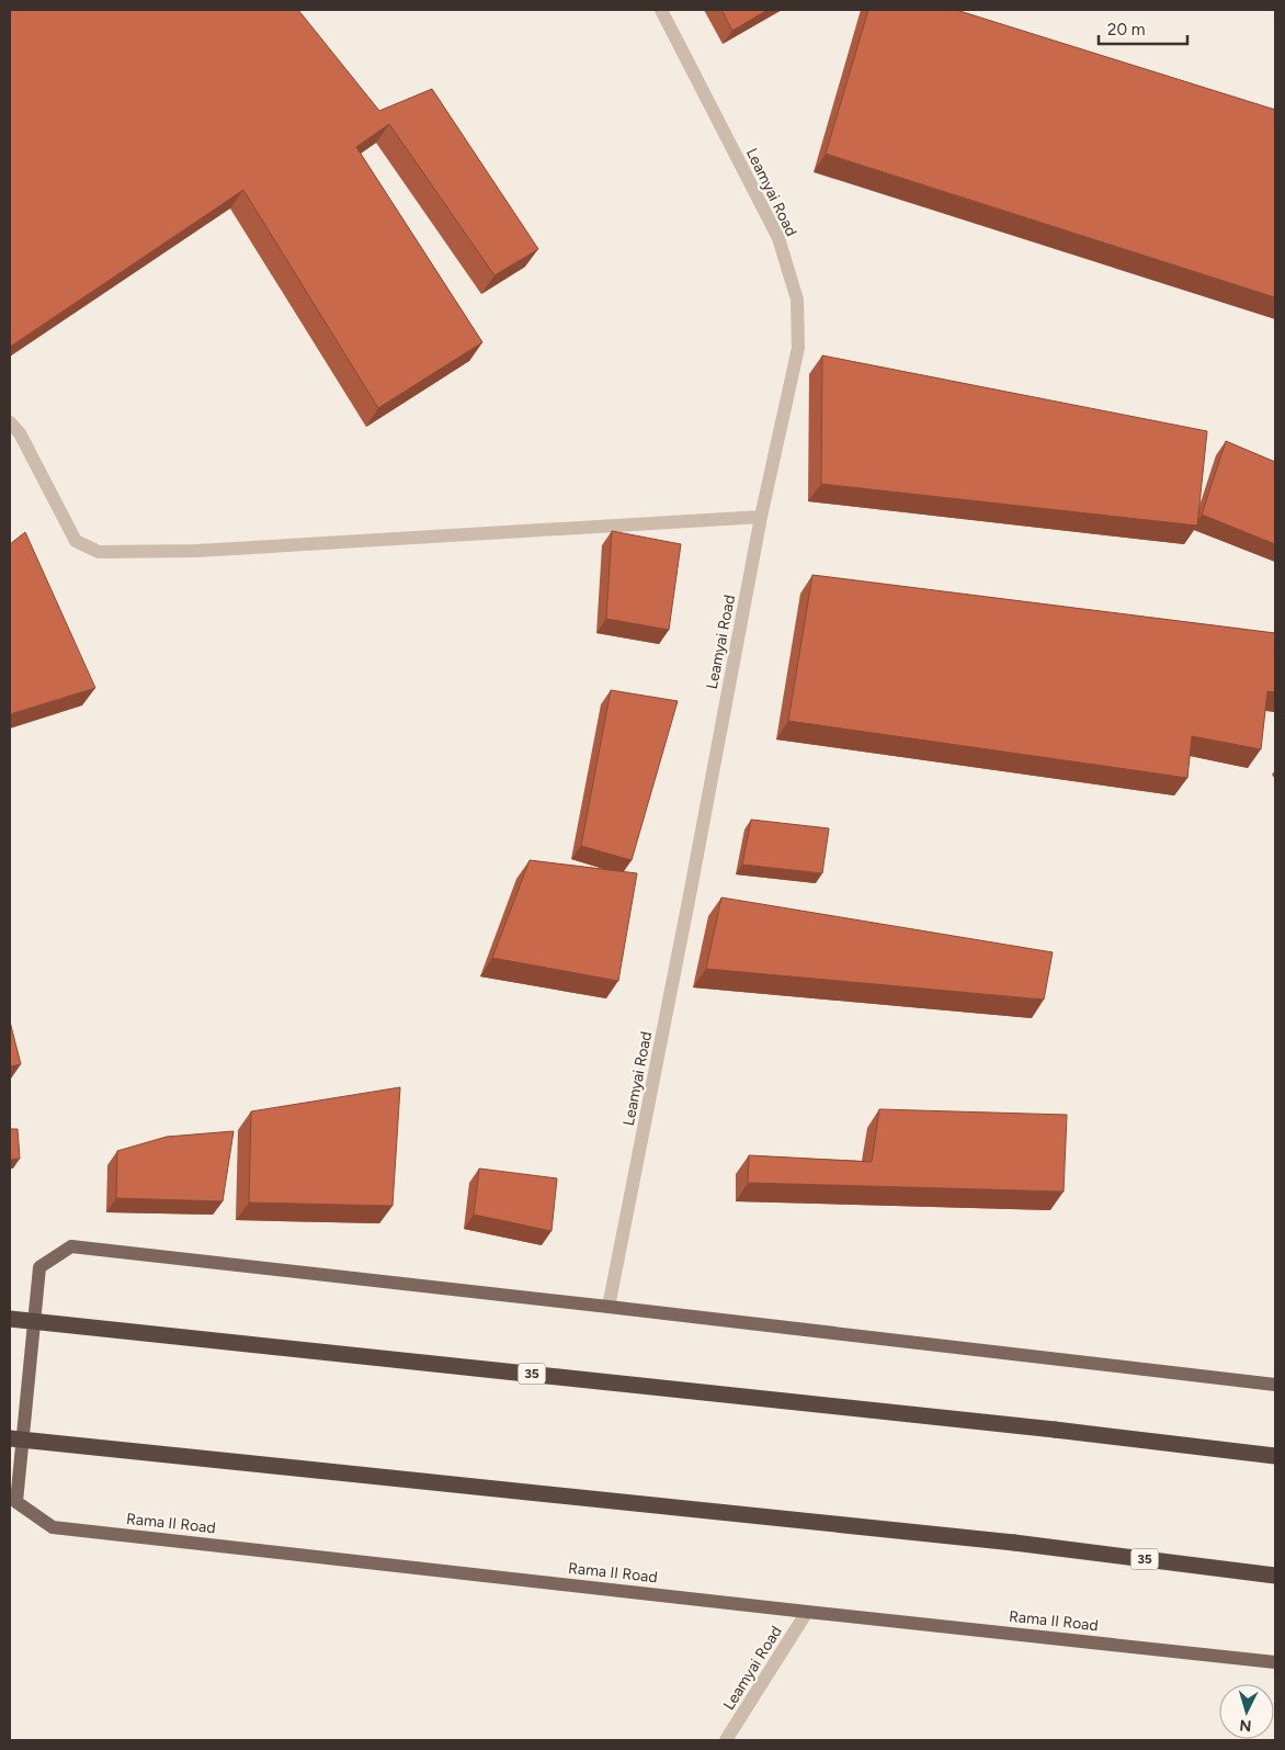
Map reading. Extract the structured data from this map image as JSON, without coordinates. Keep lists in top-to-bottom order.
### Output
{
  "streets": {
    "highway": ["35"],
    "main road": ["Rama II Road"],
    "street": ["Leamyai Road"]
  },
  "crossings": [
    ["Leamyai Road", "Rama II Road"]
  ],
  "scale_bar": "20 m",
  "north": "bottom"
}
